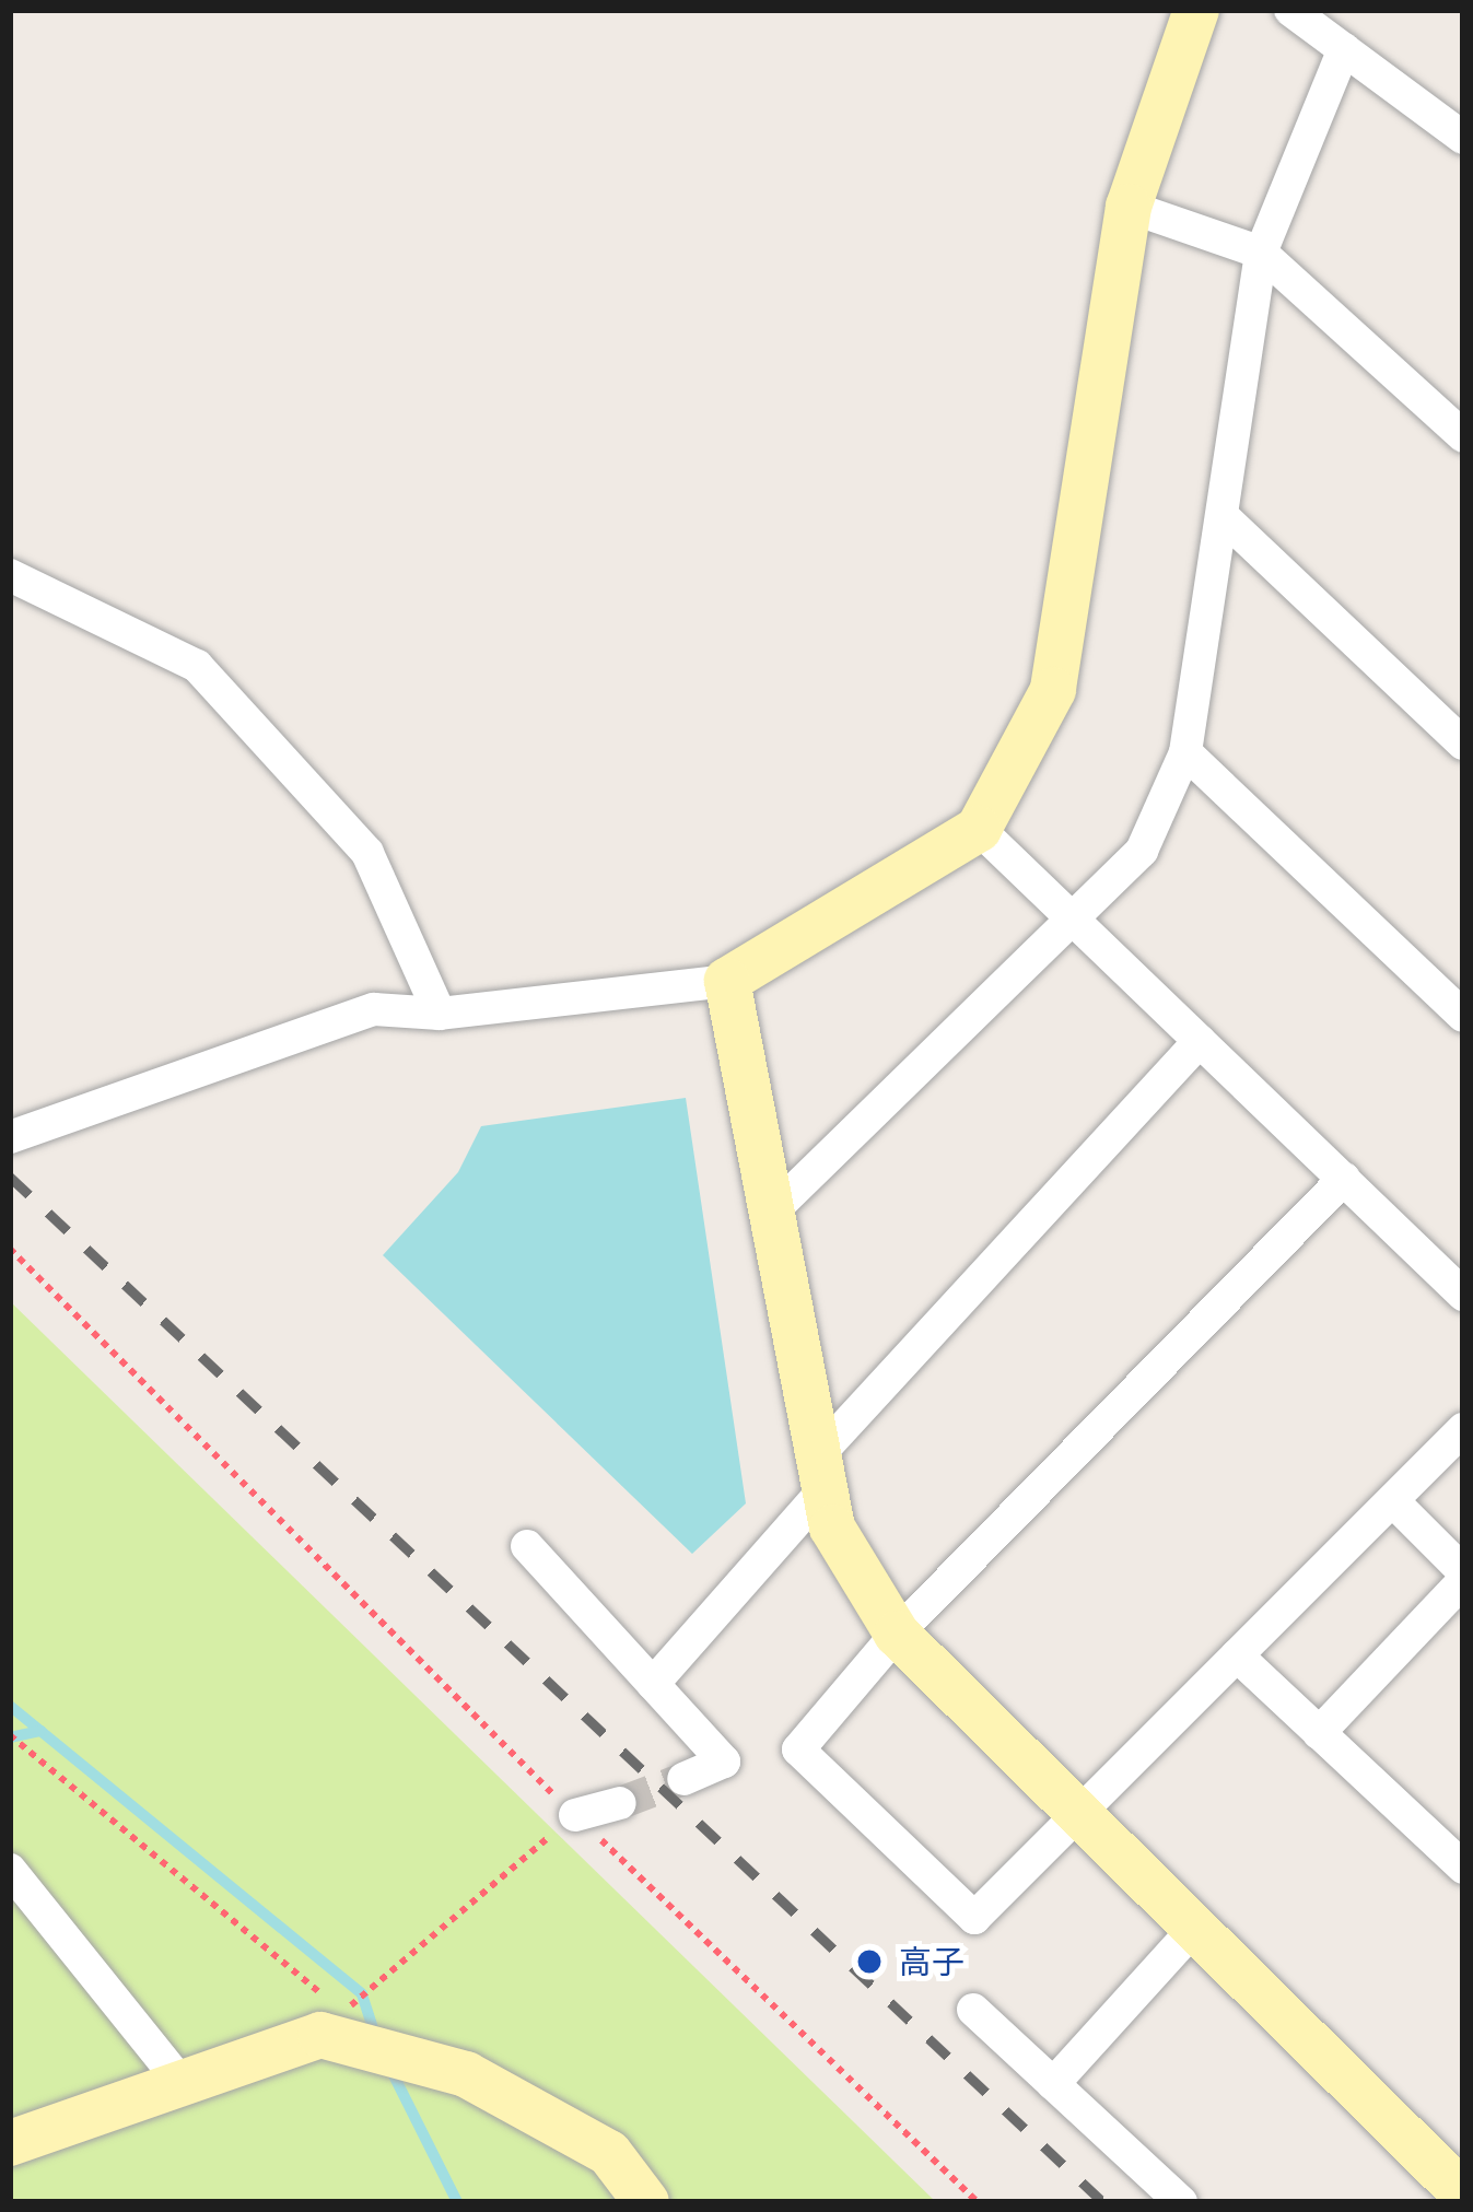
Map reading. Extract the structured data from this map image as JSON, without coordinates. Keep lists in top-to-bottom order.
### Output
{
  "places": ["高子"]
}
